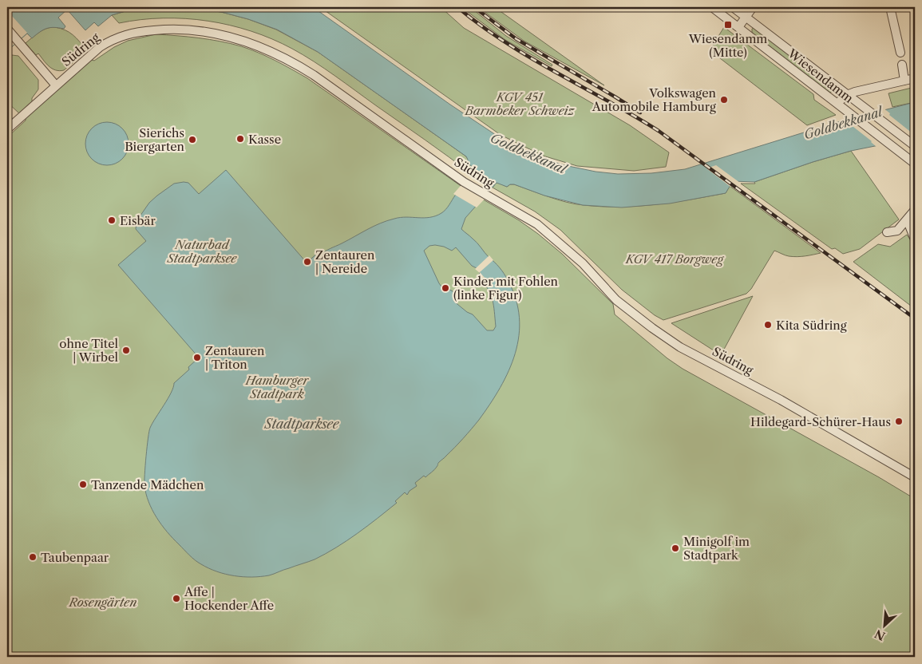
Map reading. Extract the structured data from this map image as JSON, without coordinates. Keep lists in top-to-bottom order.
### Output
{
  "streets": {
    "street": ["Südring", "Wiesendamm"]
  },
  "water": ["Goldbekkanal", "Stadtparksee"],
  "parks": [
    "KGV 451 Barmbeker Schweiz",
    "Naturbad Stadtparksee",
    "KGV 417 Borgweg",
    "Hamburger Stadtpark",
    "Rosengärten"
  ],
  "places": {
    "transit": ["Wiesendamm (Mitte)"],
    "other": [
      "Volkswagen Automobile Hamburg",
      "Kasse",
      "Sierichs Biergarten",
      "Eisbär",
      "Zentauren | Nereide",
      "Kinder mit Fohlen (linke Figur)",
      "Kita Südring",
      "ohne Titel | Wirbel",
      "Zentauren | Triton",
      "Hildegard-Schürer-Haus",
      "Tanzende Mädchen",
      "Minigolf im Stadtpark",
      "Taubenpaar",
      "Affe | Hockender Affe"
    ]
  },
  "north": "bottom left"
}
